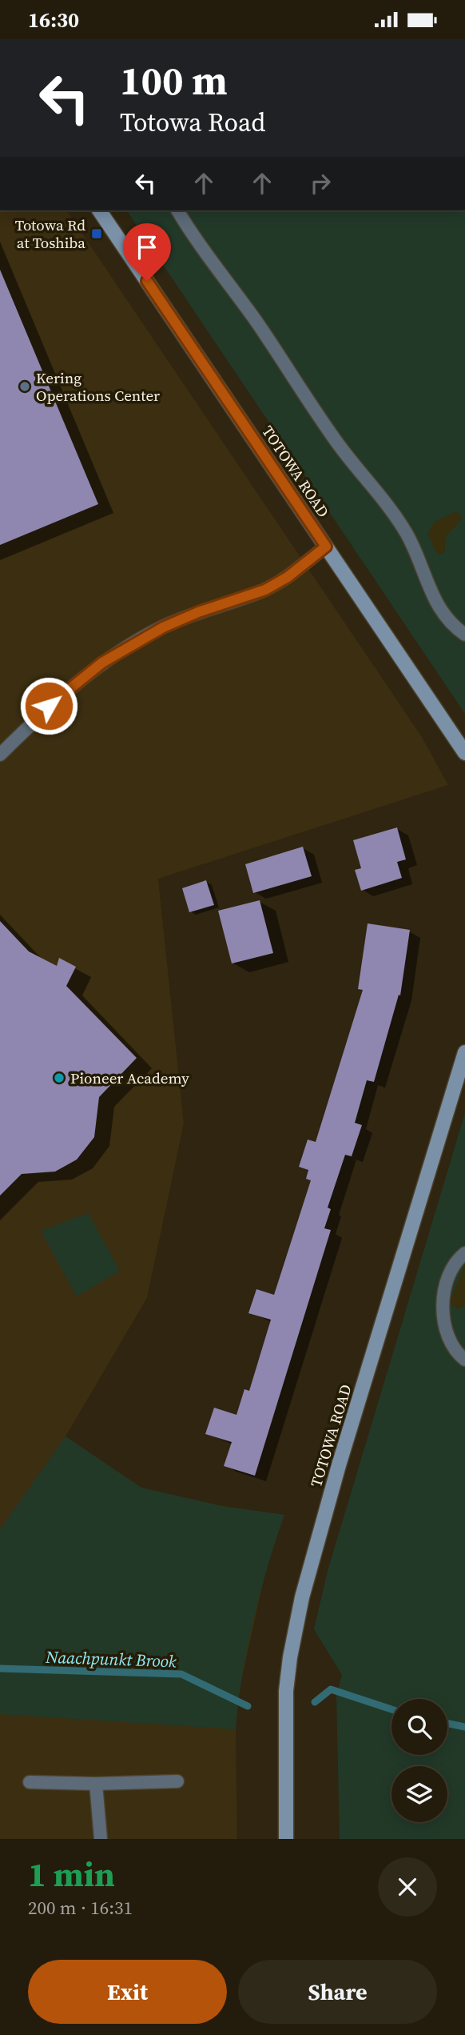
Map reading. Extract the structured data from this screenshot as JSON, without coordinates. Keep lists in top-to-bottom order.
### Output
{
  "streets": {
    "main road": ["TOTOWA ROAD"]
  },
  "water": ["Naachpunkt Brook"],
  "places": {
    "transit": ["Totowa Rd at Toshiba"],
    "other": ["Kering Operations Center", "Pioneer Academy"]
  },
  "page": {
    "status": "16:30",
    "turn": ["100 m", "Totowa Road"],
    "heading": ["1 min", "200 m · 16:31"],
    "buttons": ["Exit", "Share"]
  }
}
